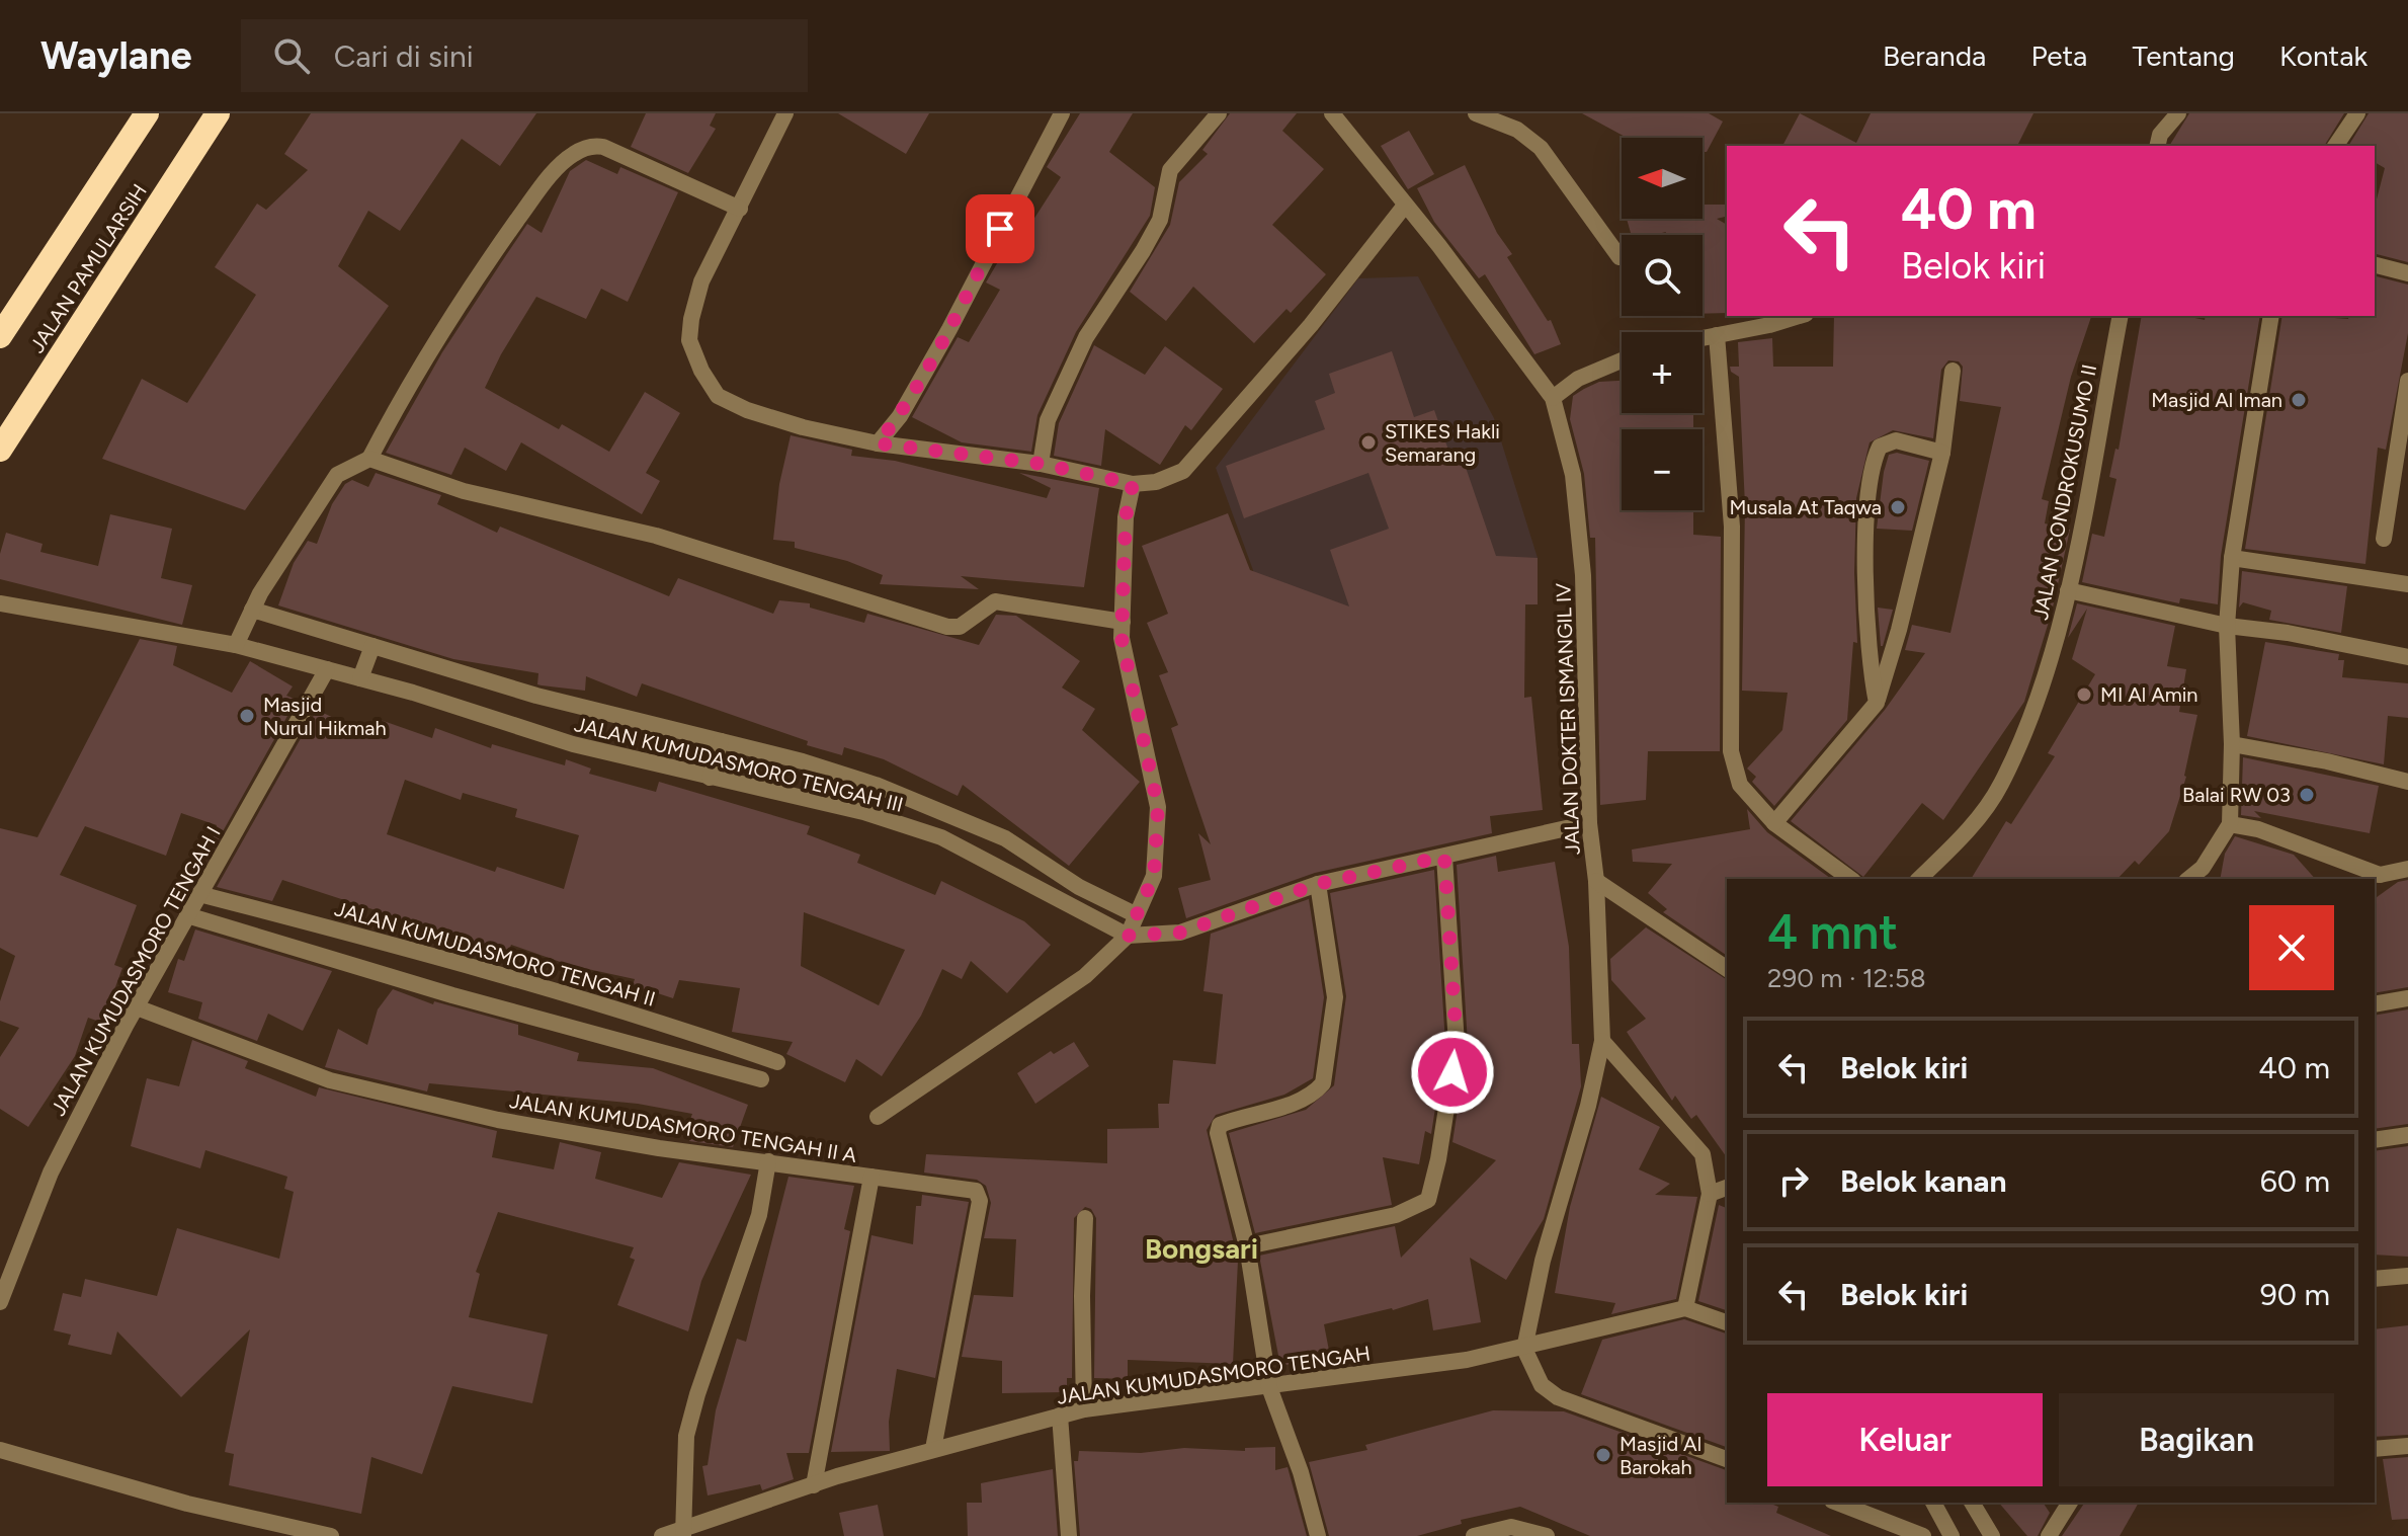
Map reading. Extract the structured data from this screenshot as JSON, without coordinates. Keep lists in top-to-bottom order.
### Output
{
  "streets": {
    "highway": ["JALAN PAMULARSIH"],
    "street": [
      "JALAN CONDROKUSUMO II",
      "JALAN DOKTER ISMANGIL IV",
      "JALAN KUMUDASMORO TENGAH III",
      "JALAN KUMUDASMORO TENGAH II",
      "JALAN KUMUDASMORO TENGAH I",
      "JALAN KUMUDASMORO TENGAH II A",
      "JALAN KUMUDASMORO TENGAH"
    ]
  },
  "crossings": [
    ["JALAN DOKTER ISMANGIL IV", "JALAN KUMUDASMORO TENGAH"],
    ["JALAN KUMUDASMORO TENGAH III", "JALAN KUMUDASMORO TENGAH I"],
    ["JALAN KUMUDASMORO TENGAH II", "JALAN KUMUDASMORO TENGAH I"],
    ["JALAN KUMUDASMORO TENGAH I", "JALAN KUMUDASMORO TENGAH II A"],
    ["JALAN KUMUDASMORO TENGAH II A", "JALAN KUMUDASMORO TENGAH"]
  ],
  "districts": ["Bongsari"],
  "places": [
    "Masjid Al Iman",
    "STIKES Hakli Semarang",
    "Musala At Taqwa",
    "MI Al Amin",
    "Masjid Nurul Hikmah",
    "Balai RW 03",
    "Masjid Al Barokah"
  ],
  "north": "left",
  "page": {
    "header": "Waylane",
    "search": "Cari di sini",
    "nav": [
      "Beranda",
      "Peta",
      "Tentang",
      "Kontak"
    ],
    "map_buttons": ["+", "−"],
    "turn": ["40 m", "Belok kiri"],
    "heading": ["4 mnt", "290 m · 12:58"],
    "list": [
      {
        "name": "Belok kiri",
        "value": "40 m"
      },
      {
        "name": "Belok kanan",
        "value": "60 m"
      },
      {
        "name": "Belok kiri",
        "value": "90 m"
      }
    ],
    "buttons": ["Keluar", "Bagikan"]
  }
}
